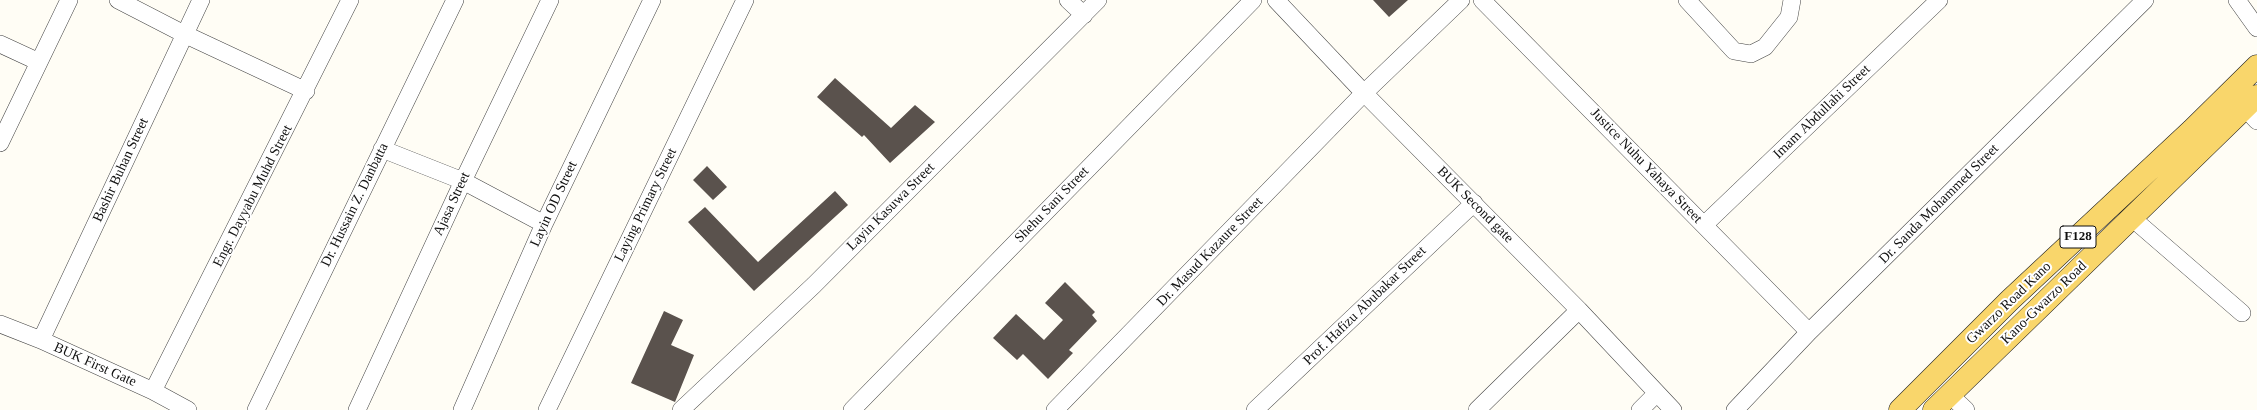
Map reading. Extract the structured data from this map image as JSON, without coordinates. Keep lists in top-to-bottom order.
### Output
{
  "streets": {
    "main road": ["F128", "Gwarzo Road Kano", "Kano-Gwarzo Road"],
    "street": [
      "Imam Abdullahi Street",
      "Justice Nuhu Yahaya Street",
      "Bashir Buhan Street",
      "Engr. Dayyabu Muhd Street",
      "Ajasa Street",
      "Layin OD Street",
      "Dr. Sanda Mohammed Street",
      "Dr. Hussain Z. Danbatta",
      "Laying Primary Street",
      "Shehu Sani Street",
      "BUK Second gate",
      "Layin Kasuwa Street",
      "Dr. Masud Kazaure Street",
      "Prof. Hafizu Abubakar Street",
      "BUK First Gate"
    ]
  },
  "crossings": [
    ["Imam Abdullahi Street", "Justice Nuhu Yahaya Street"],
    ["Justice Nuhu Yahaya Street", "Dr. Sanda Mohammed Street"],
    ["Bashir Buhan Street", "BUK First Gate"],
    ["Engr. Dayyabu Muhd Street", "BUK First Gate"],
    ["BUK Second gate", "Dr. Masud Kazaure Street"],
    ["BUK Second gate", "Prof. Hafizu Abubakar Street"]
  ]
}
